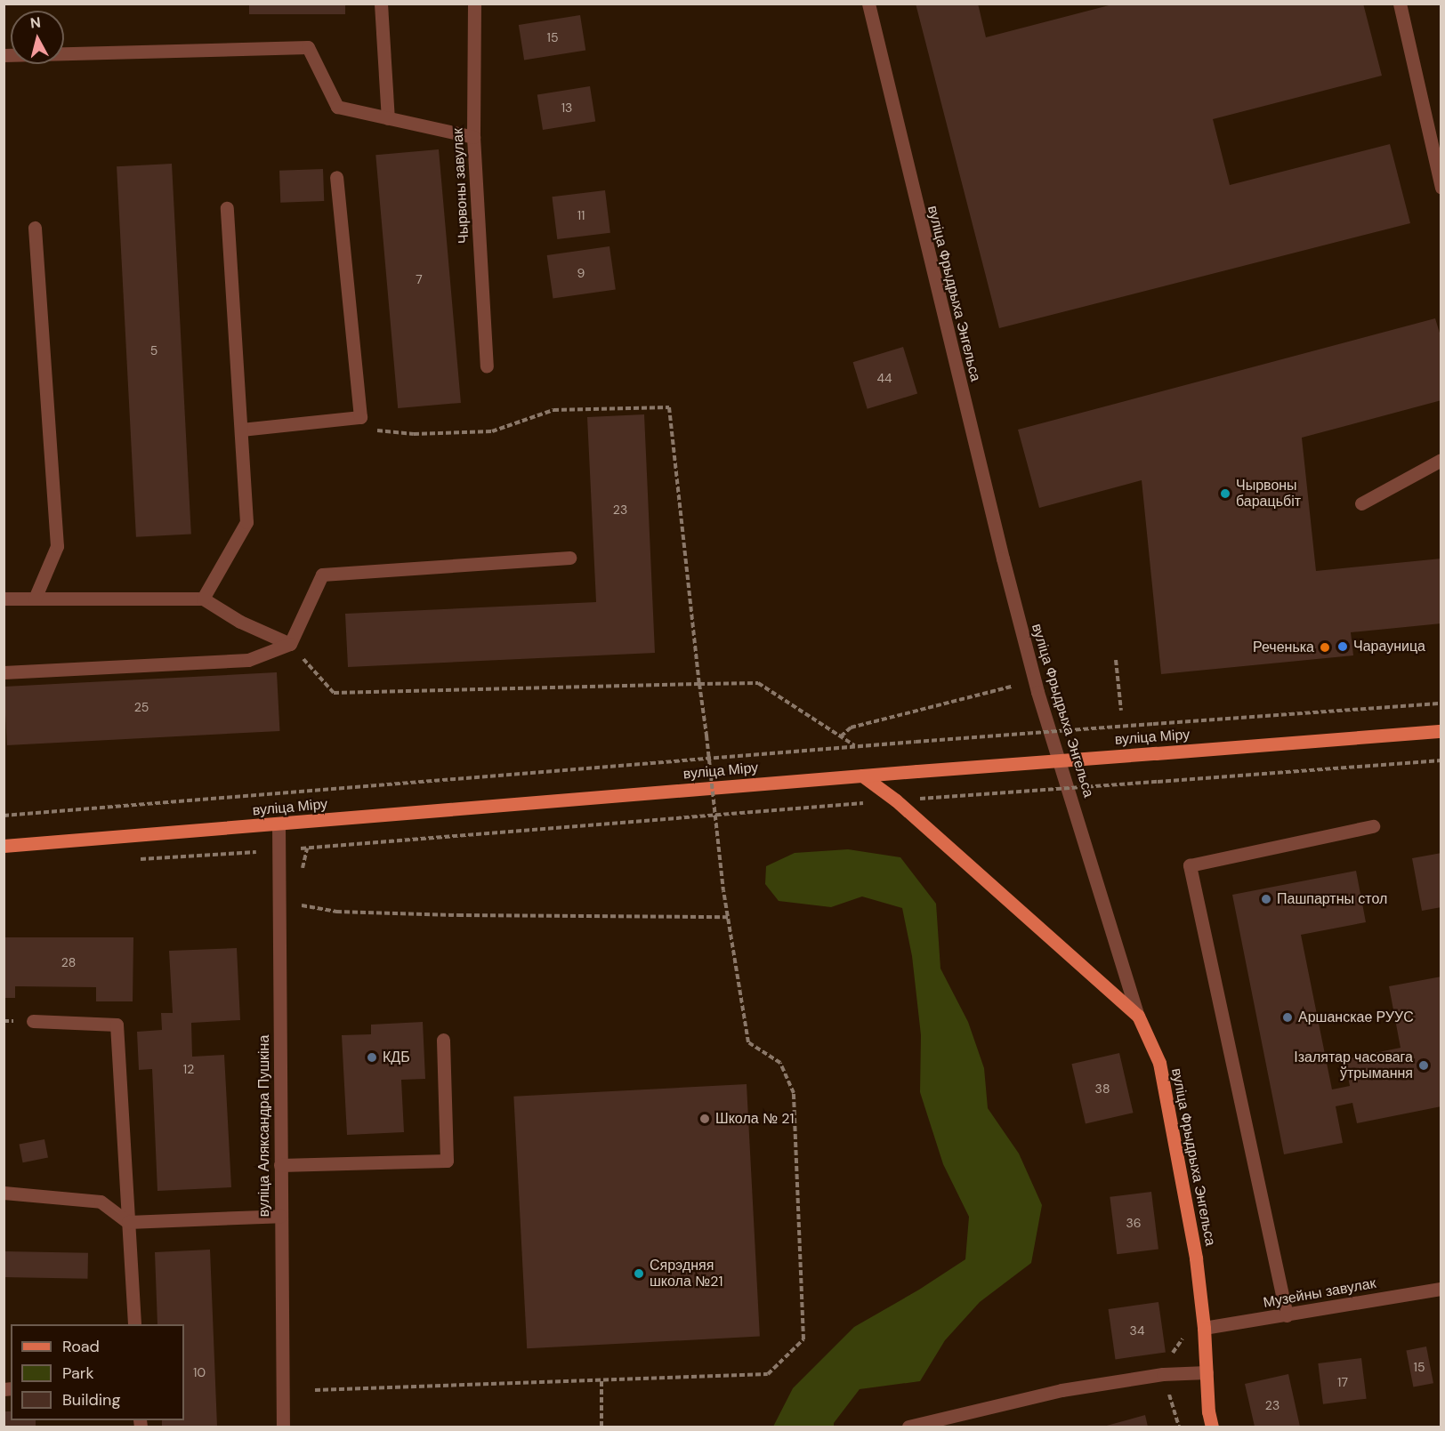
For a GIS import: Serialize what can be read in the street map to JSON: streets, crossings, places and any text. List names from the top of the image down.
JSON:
{
  "streets": {
    "main road": ["вуліца Фрыдрыха Энгельса", "вуліца Міру"],
    "street": ["Чырвоны завулак", "вуліца Аляксандра Пушкіна", "Музейны завулак"]
  },
  "crossings": [
    ["вуліца Фрыдрыха Энгельса", "Музейны завулак"],
    ["вуліца Міру", "вуліца Аляксандра Пушкіна"]
  ],
  "places": [
    "Чырвоны барацьбіт",
    "Чарауница",
    "Реченька",
    "Пашпартны стол",
    "Аршанскае РУУС",
    "КДБ",
    "Ізалятар часовага ўтрымання",
    "Школа № 21",
    "Сярэдняя школа №21"
  ],
  "house_numbers": [
    "15",
    "13",
    "11",
    "9",
    "7",
    "5",
    "44",
    "23",
    "25",
    "28",
    "12",
    "38",
    "36",
    "34",
    "15",
    "10",
    "17",
    "23"
  ],
  "legend": ["Road", "Park", "Building"],
  "north": "top"
}
